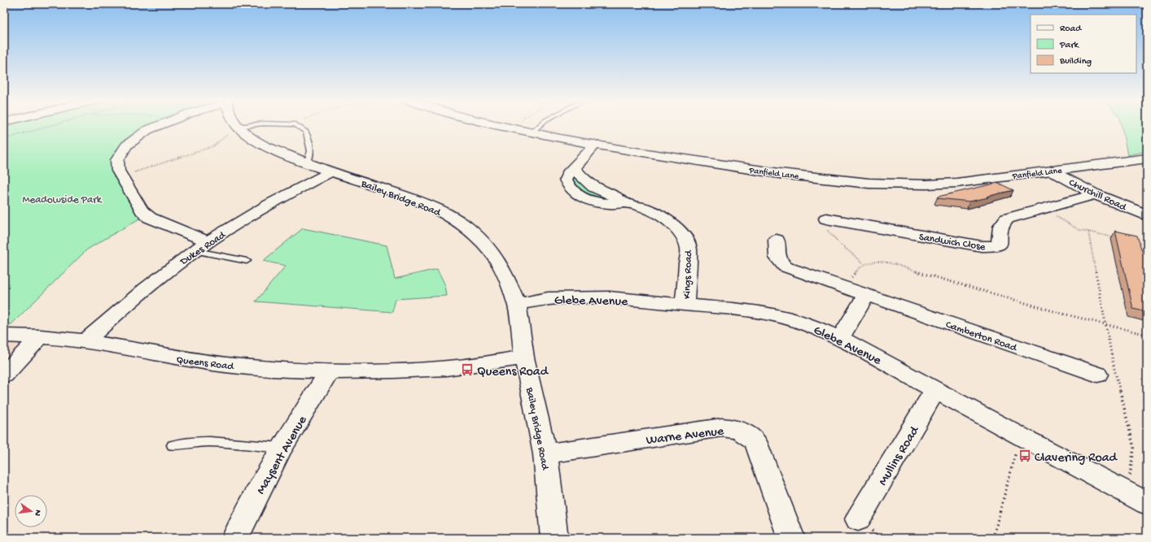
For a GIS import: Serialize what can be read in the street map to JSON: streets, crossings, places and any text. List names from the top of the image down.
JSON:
{
  "streets": {
    "street": [
      "Panfield Lane",
      "Churchill Road",
      "Bailey Bridge Road",
      "Sandwich Close",
      "Dukes Road",
      "Kings Road",
      "Glebe Avenue",
      "Camberton Road",
      "Queens Road",
      "Warne Avenue",
      "Maysent Avenue",
      "Mullins Road"
    ]
  },
  "crossings": [
    ["Panfield Lane", "Churchill Road"],
    ["Panfield Lane", "Kings Road"],
    ["Churchill Road", "Sandwich Close"],
    ["Bailey Bridge Road", "Dukes Road"],
    ["Bailey Bridge Road", "Glebe Avenue"],
    ["Bailey Bridge Road", "Queens Road"],
    ["Bailey Bridge Road", "Warne Avenue"],
    ["Dukes Road", "Queens Road"],
    ["Kings Road", "Glebe Avenue"],
    ["Glebe Avenue", "Mullins Road"],
    ["Queens Road", "Maysent Avenue"]
  ],
  "parks": ["Meadowside Park"],
  "places": {
    "bus stop": ["Queens Road", "Clavering Road"]
  },
  "legend": ["Road", "Park", "Building"],
  "north": "right"
}
